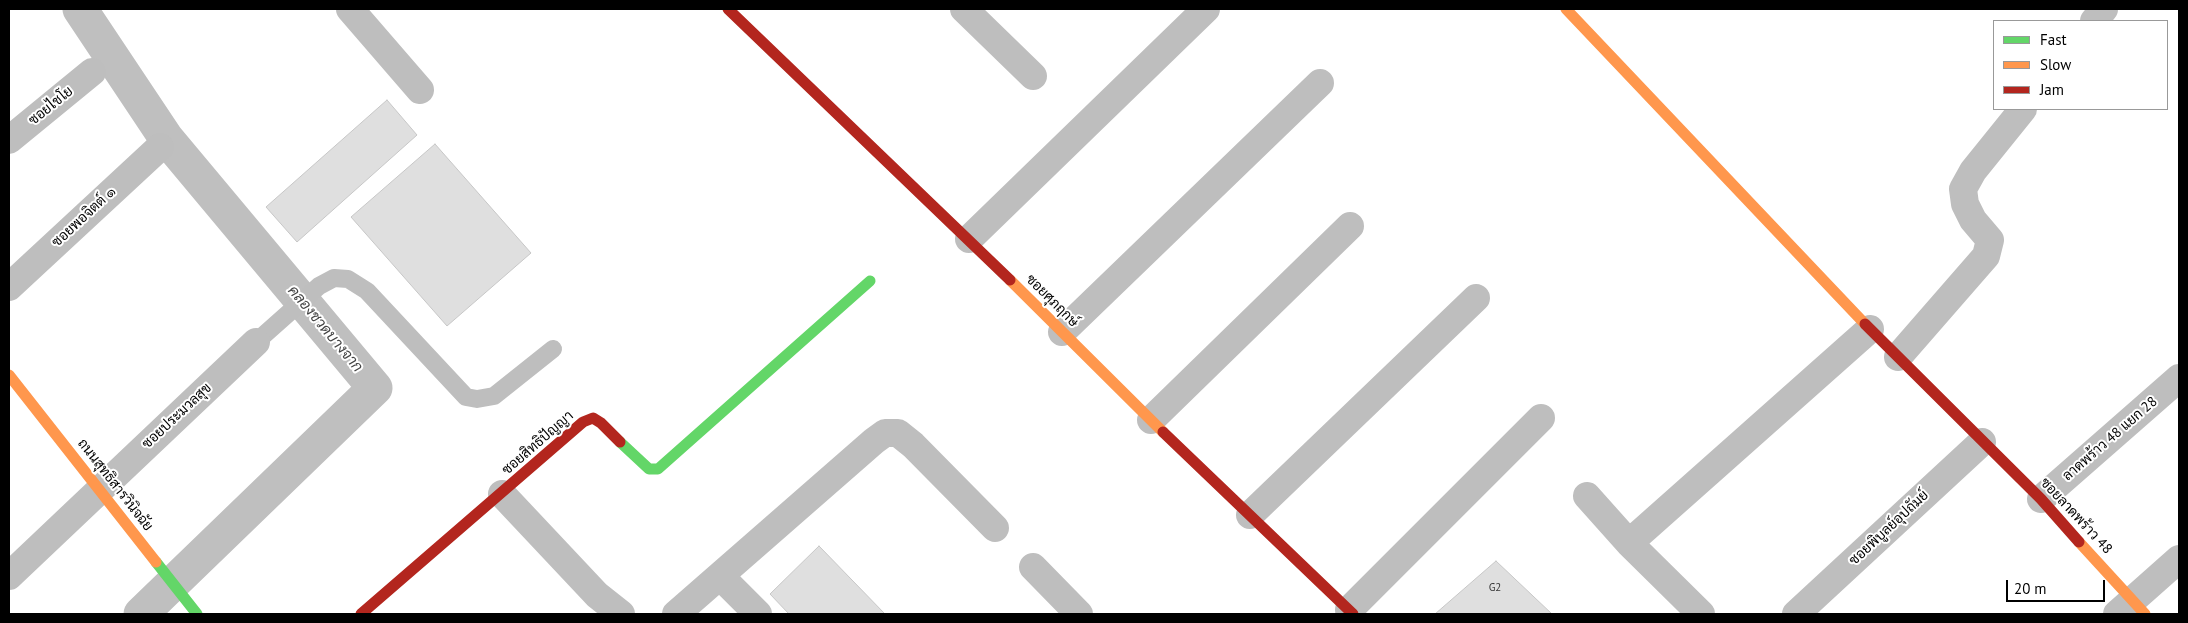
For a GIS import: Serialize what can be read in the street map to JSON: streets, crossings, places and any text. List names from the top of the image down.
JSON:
{
  "streets": {
    "street": [
      "ซอยไชโย",
      "ซอยพอจิตต์ ๑",
      "ซอยศุภฤกษ์",
      "ซอยประมวลสุข",
      "ลาดพร้าว 48 แยก 28",
      "ซอยสิทธิปัญญา",
      "ถนนสุทธิสารวินิจฉัย",
      "ซอยลาดพร้าว 48",
      "ซอยพิบูลย์อุปถัมย์"
    ]
  },
  "crossings": [
    ["ซอยประมวลสุข", "ถนนสุทธิสารวินิจฉัย"],
    ["ลาดพร้าว 48 แยก 28", "ซอยลาดพร้าว 48"],
    ["ซอยลาดพร้าว 48", "ซอยพิบูลย์อุปถัมย์"]
  ],
  "water": ["คลองชวดบางจาก"],
  "house_numbers": ["G2"],
  "legend": ["Fast", "Slow", "Jam"],
  "scale_bar": "20 m"
}
